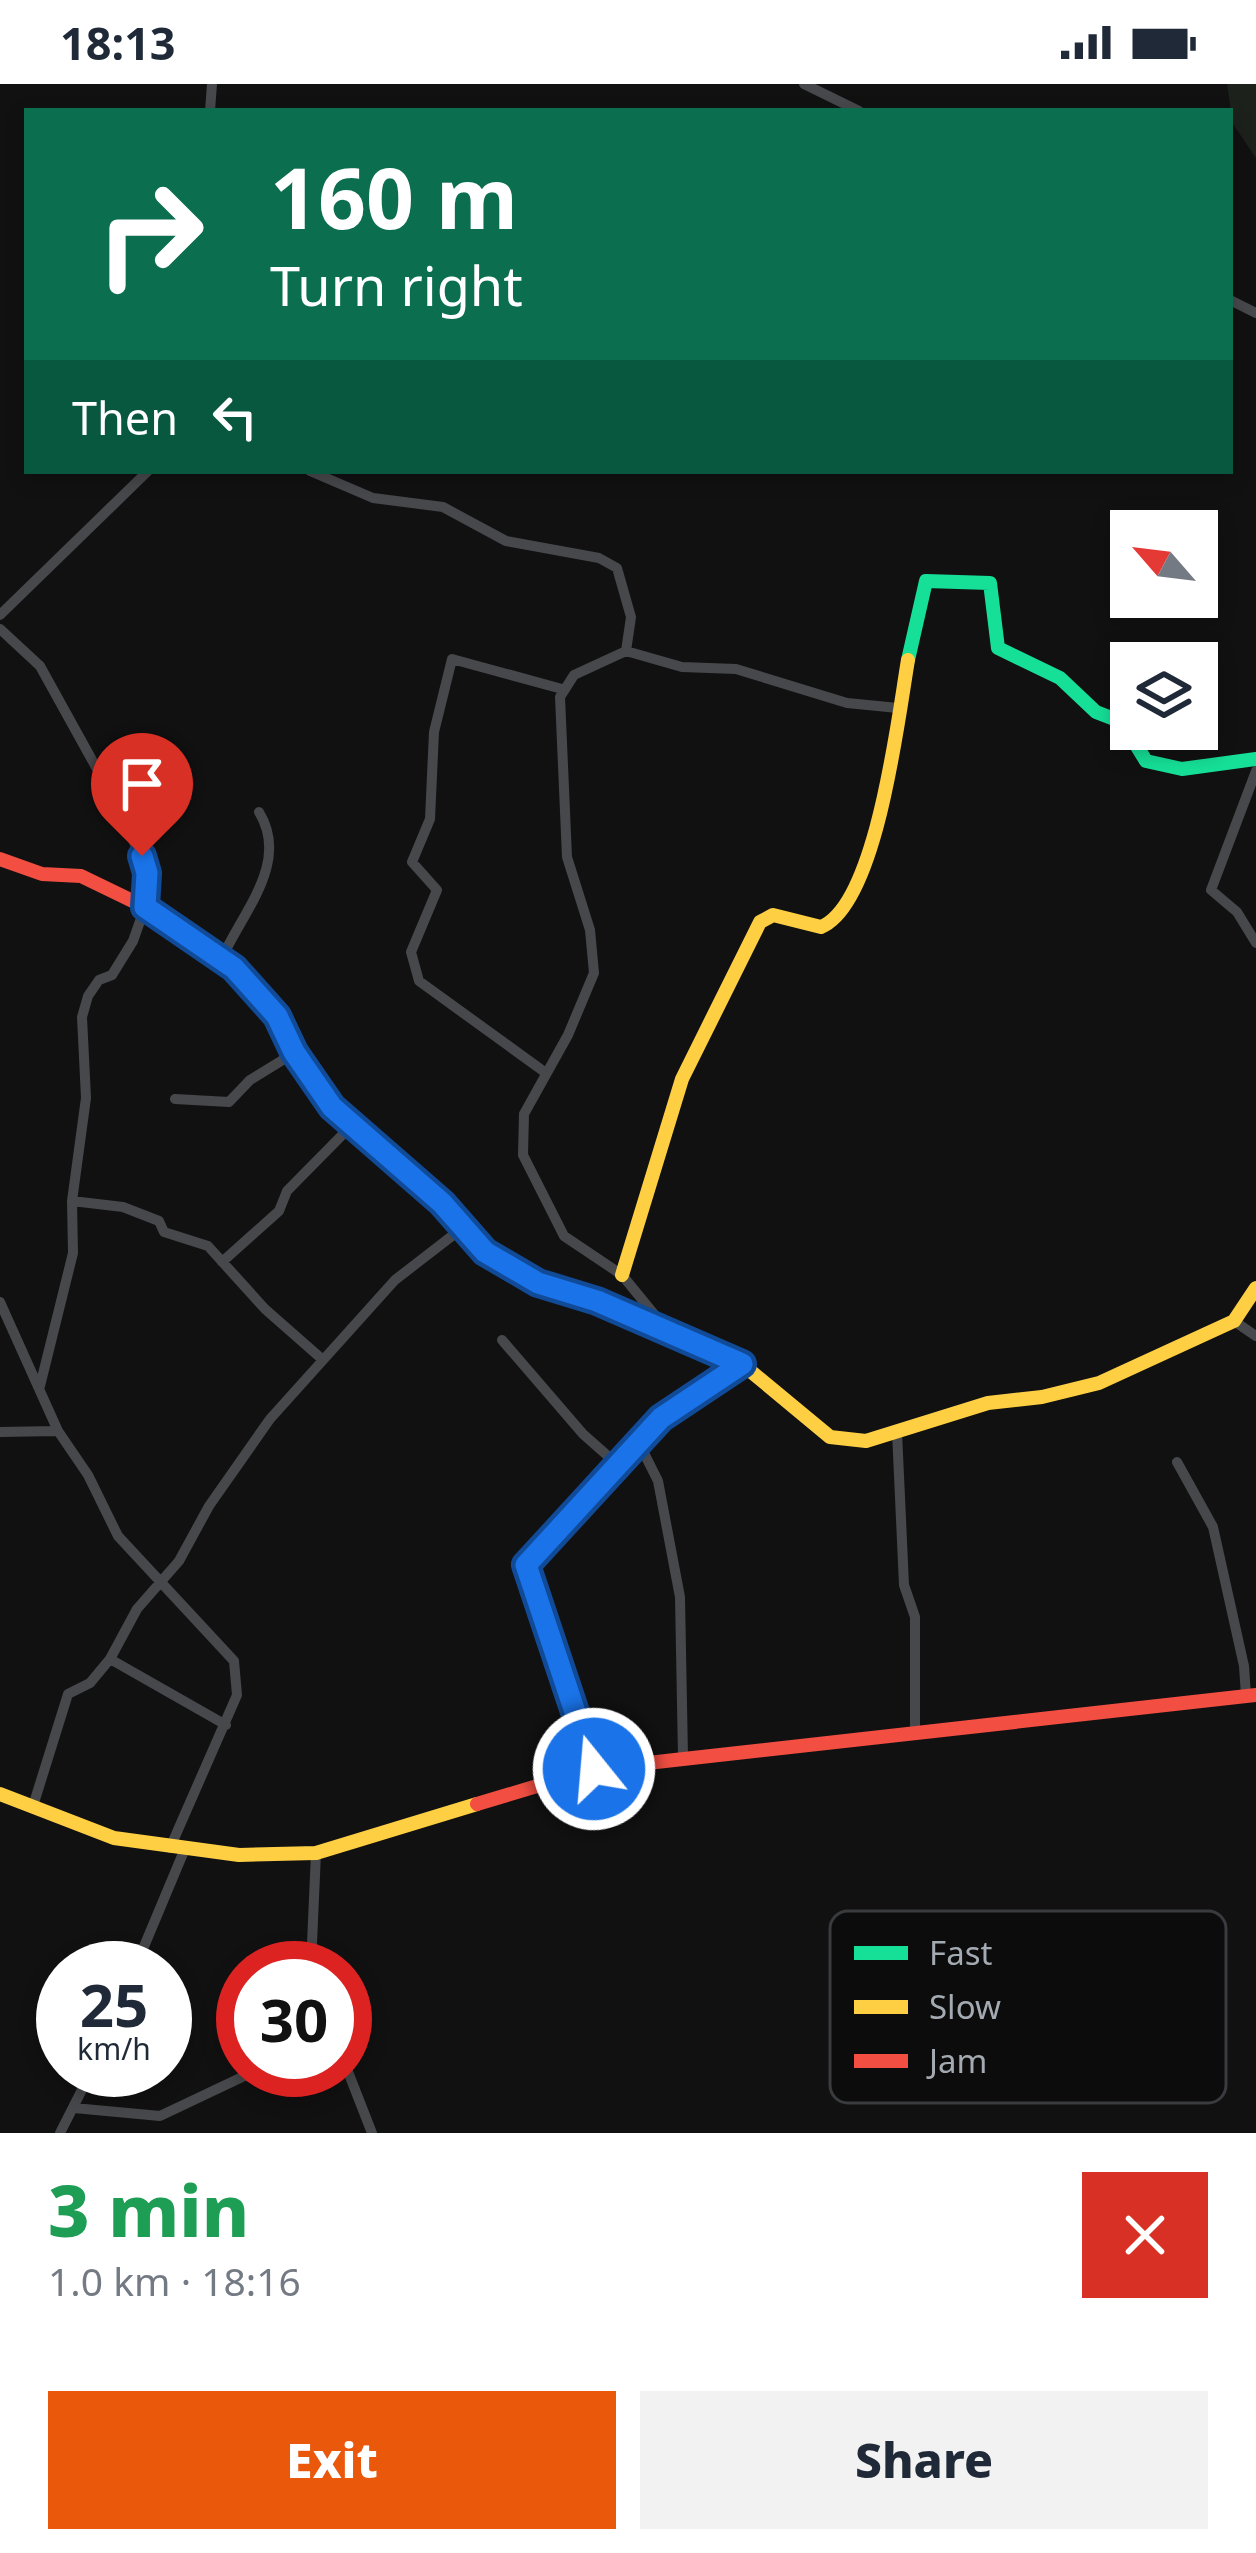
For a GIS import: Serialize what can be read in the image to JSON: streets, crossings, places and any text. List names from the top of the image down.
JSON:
{
  "legend": ["Fast", "Slow", "Jam"],
  "north": "top left",
  "page": {
    "status": "18:13",
    "turn": ["160 m", "Turn right"],
    "then": "Then",
    "speed": "25 km/h",
    "limit": "30",
    "heading": ["3 min", "1.0 km · 18:16"],
    "buttons": ["Exit", "Share"]
  }
}
